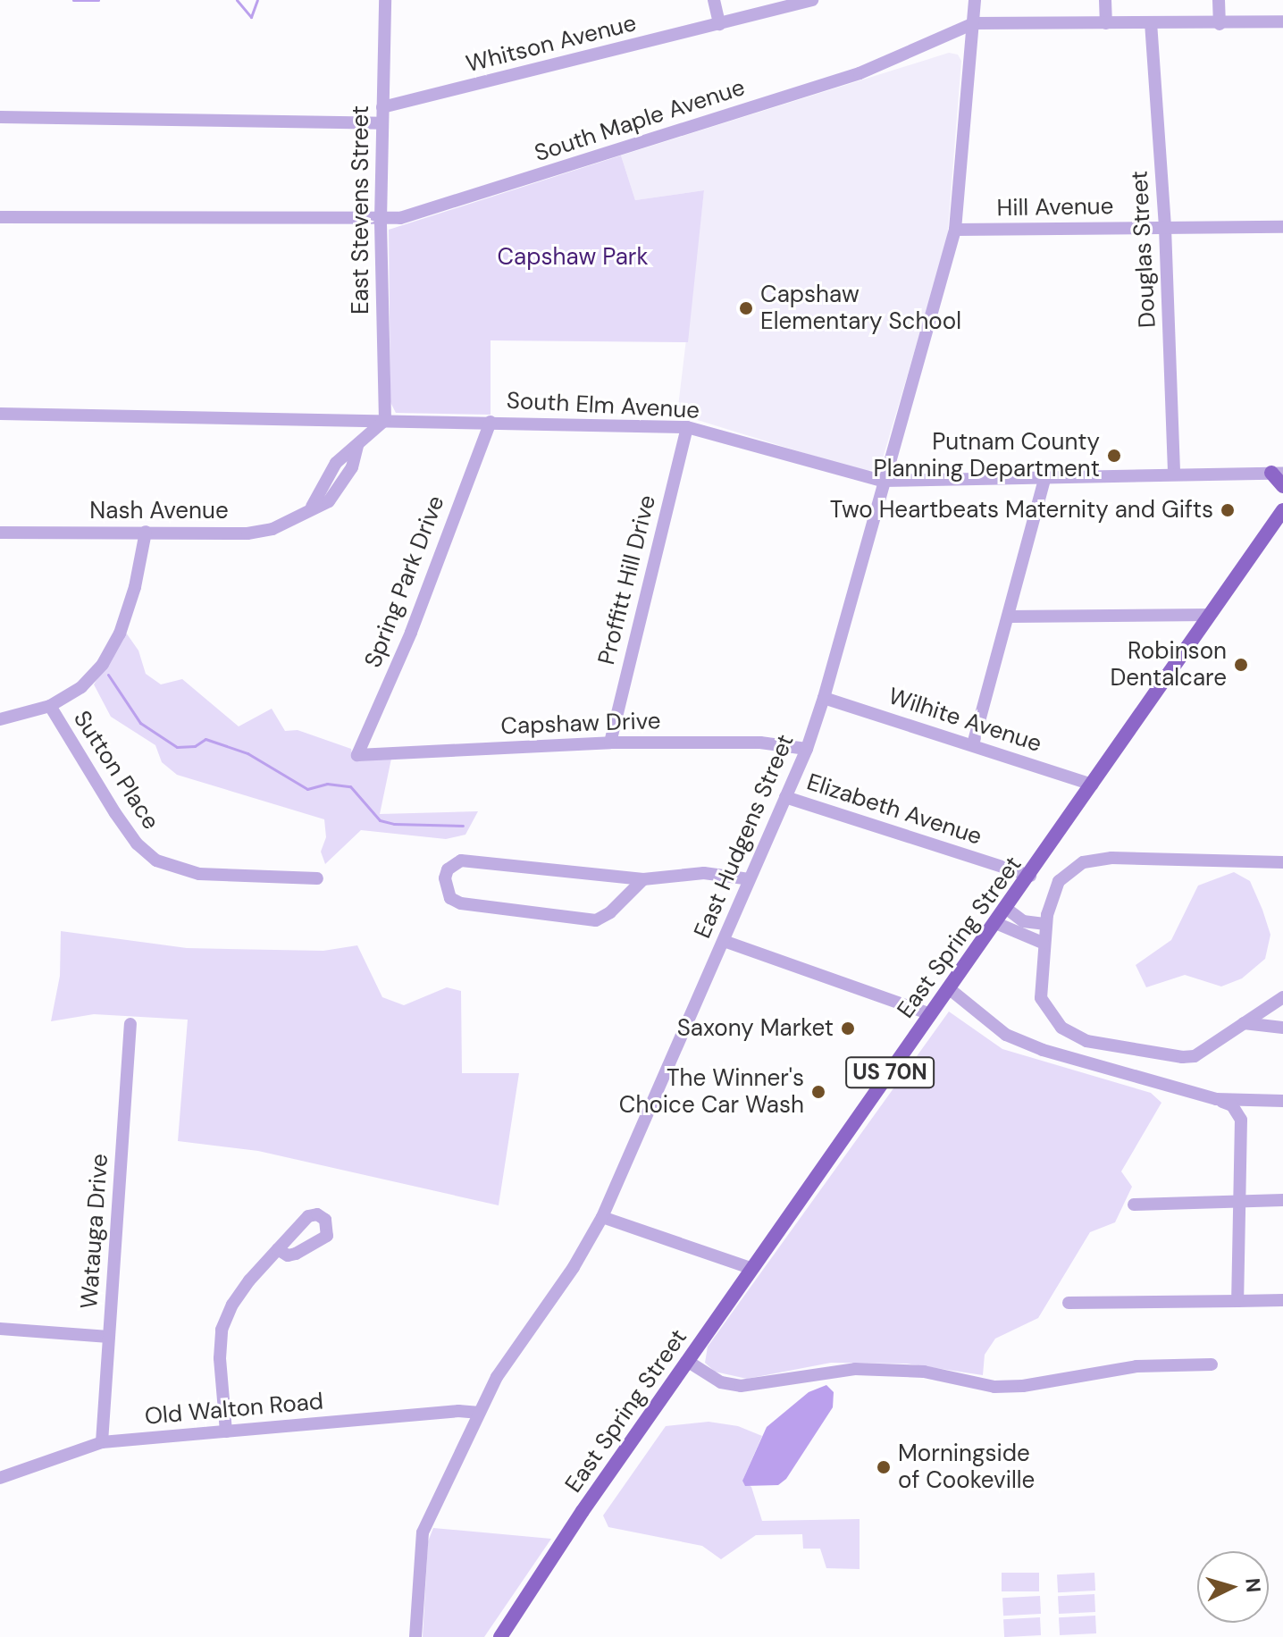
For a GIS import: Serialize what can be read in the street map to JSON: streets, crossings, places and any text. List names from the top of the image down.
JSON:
{
  "streets": {
    "main road": ["East Spring Street", "US 70N"],
    "street": [
      "Whitson Avenue",
      "South Maple Avenue",
      "Hill Avenue",
      "East Stevens Street",
      "Douglas Street",
      "South Elm Avenue",
      "Nash Avenue",
      "Proffitt Hill Drive",
      "Spring Park Drive",
      "Wilhite Avenue",
      "Capshaw Drive",
      "Sutton Place",
      "Elizabeth Avenue",
      "East Hudgens Street",
      "Watauga Drive",
      "Old Walton Road"
    ]
  },
  "crossings": [
    ["Whitson Avenue", "East Stevens Street"],
    ["South Maple Avenue", "East Stevens Street"],
    ["South Maple Avenue", "Douglas Street"],
    ["South Maple Avenue", "East Hudgens Street"],
    ["Hill Avenue", "Douglas Street"],
    ["Hill Avenue", "East Hudgens Street"],
    ["East Stevens Street", "South Elm Avenue"],
    ["East Stevens Street", "Nash Avenue"],
    ["Douglas Street", "South Elm Avenue"],
    ["South Elm Avenue", "Nash Avenue"],
    ["South Elm Avenue", "Proffitt Hill Drive"],
    ["South Elm Avenue", "Spring Park Drive"],
    ["South Elm Avenue", "East Hudgens Street"],
    ["Proffitt Hill Drive", "Capshaw Drive"],
    ["Spring Park Drive", "Capshaw Drive"],
    ["Wilhite Avenue", "East Hudgens Street"],
    ["Wilhite Avenue", "East Spring Street"],
    ["Capshaw Drive", "East Hudgens Street"],
    ["Elizabeth Avenue", "East Hudgens Street"],
    ["Elizabeth Avenue", "East Spring Street"],
    ["East Hudgens Street", "Old Walton Road"],
    ["Watauga Drive", "Old Walton Road"]
  ],
  "parks": ["Capshaw Park"],
  "places": [
    "Capshaw Elementary School",
    "Putnam County Planning Department",
    "Two Heartbeats Maternity and Gifts",
    "Robinson Dentalcare",
    "Saxony Market",
    "The Winner's Choice Car Wash",
    "Morningside of Cookeville"
  ],
  "north": "right"
}
